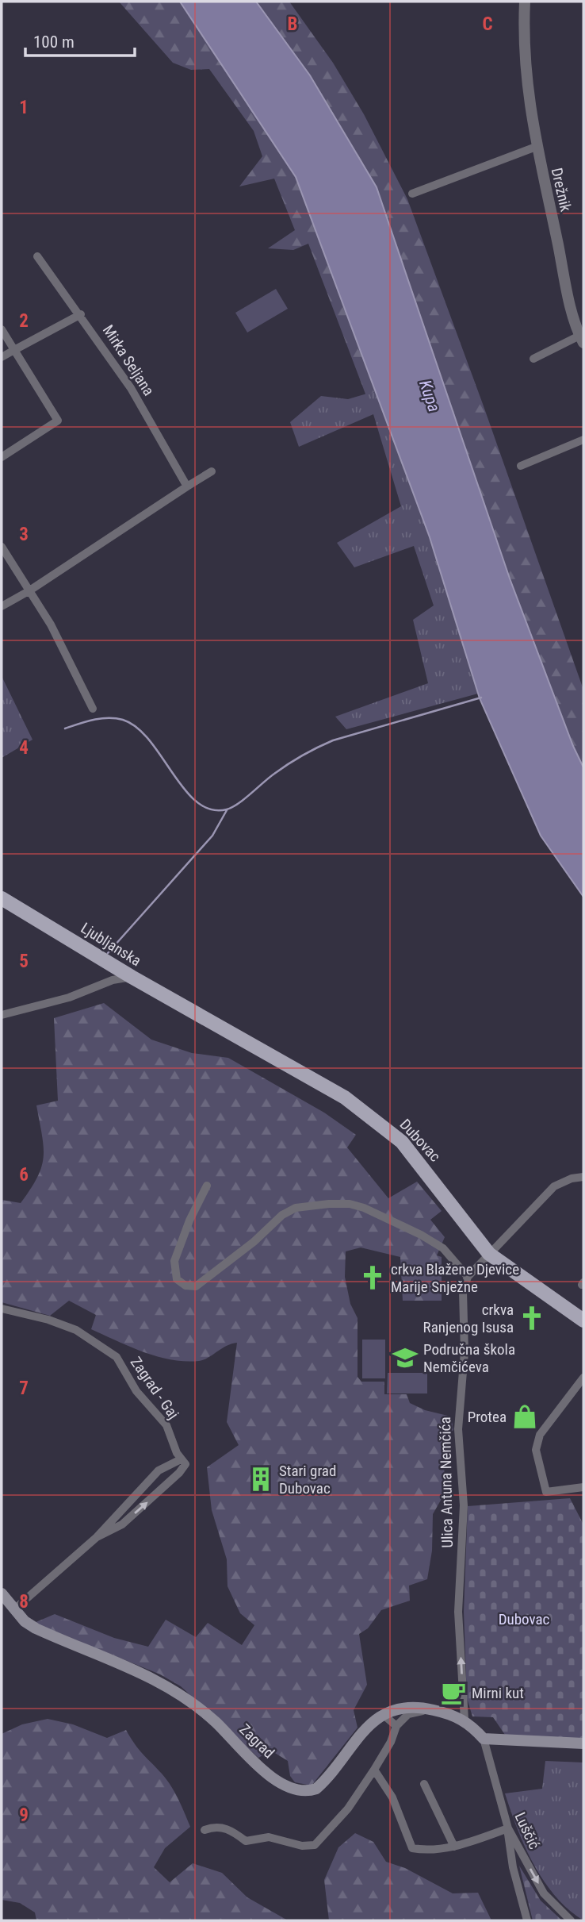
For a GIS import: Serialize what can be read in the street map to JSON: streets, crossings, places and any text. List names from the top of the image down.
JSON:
{
  "streets": {
    "main road": ["Ljubljanska", "Dubovac", "Zagrad"],
    "street": [
      "Drežnik",
      "Mirka Seljana",
      "Zagrad - Gaj",
      "Ulica Antuna Nemčića",
      "Luščić"
    ]
  },
  "crossings": [
    ["Ljubljanska", "Dubovac"],
    ["Ulica Antuna Nemčića", "Zagrad"],
    ["Ulica Antuna Nemčića", "Luščić"],
    ["Zagrad", "Luščić"]
  ],
  "one_way": ["Ulica Antuna Nemčića"],
  "water": ["Kupa"],
  "parks": ["Dubovac"],
  "places": {
    "church": ["crkva Blažene Djevice Marije Snježne", "crkva Ranjenog Isusa"],
    "school or university": ["Područna škola Nemčićeva"],
    "shop": ["Protea"],
    "building": ["Stari grad Dubovac"],
    "cafe": ["Mirni kut"]
  },
  "scale_bar": "100 m",
  "grid": {
    "columns": ["B", "C"],
    "rows": [
      "1",
      "2",
      "3",
      "4",
      "5",
      "6",
      "7",
      "8",
      "9"
    ]
  }
}
